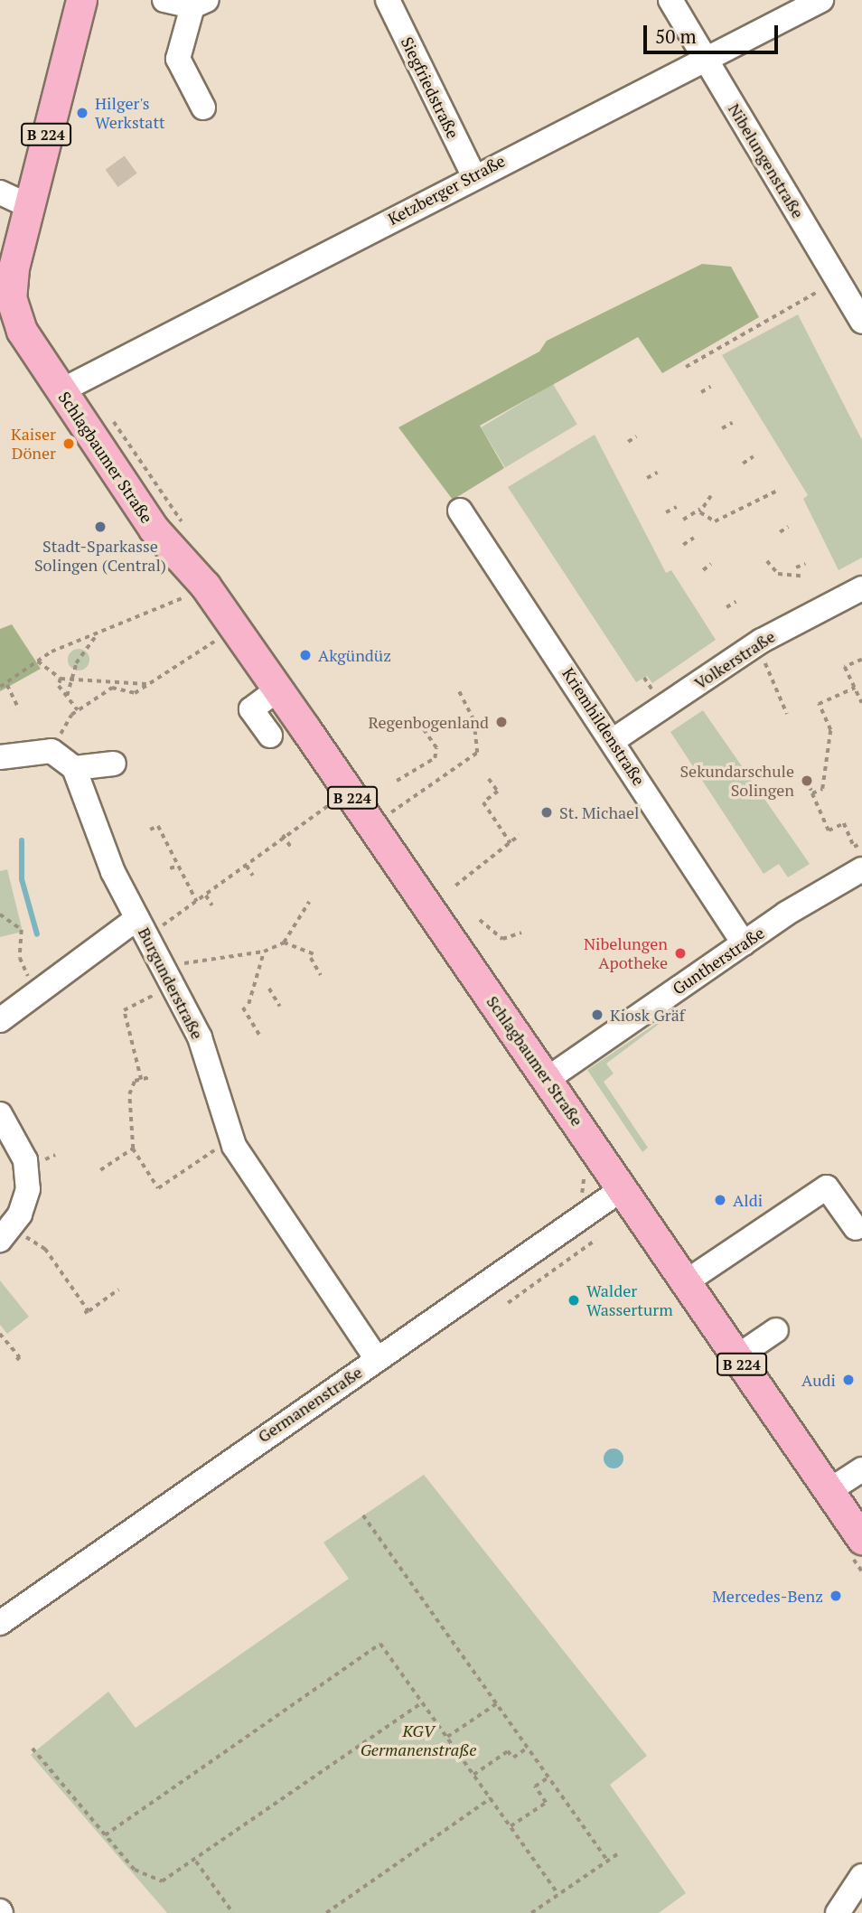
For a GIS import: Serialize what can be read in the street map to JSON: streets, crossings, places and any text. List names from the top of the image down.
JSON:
{
  "streets": {
    "main road": ["B 224", "Schlagbaumer Straße"],
    "street": [
      "Siegfriedstraße",
      "Nibelungenstraße",
      "Ketzberger Straße",
      "Volkerstraße",
      "Kriemhildenstraße",
      "Guntherstraße",
      "Burgunderstraße",
      "Germanenstraße"
    ]
  },
  "crossings": [
    ["Siegfriedstraße", "Ketzberger Straße"],
    ["B 224", "Schlagbaumer Straße"],
    ["Nibelungenstraße", "Ketzberger Straße"],
    ["Ketzberger Straße", "Schlagbaumer Straße"],
    ["Schlagbaumer Straße", "Guntherstraße"],
    ["Schlagbaumer Straße", "Germanenstraße"],
    ["Volkerstraße", "Kriemhildenstraße"],
    ["Kriemhildenstraße", "Guntherstraße"],
    ["Burgunderstraße", "Germanenstraße"]
  ],
  "parks": ["KGV Germanenstraße"],
  "places": [
    "Hilger's Werkstatt",
    "Kaiser Döner",
    "Stadt-Sparkasse Solingen (Central)",
    "Akgündüz",
    "Regenbogenland",
    "Sekundarschule Solingen",
    "St. Michael",
    "Nibelungen Apotheke",
    "Kiosk Gräf",
    "Aldi",
    "Walder Wasserturm",
    "Audi",
    "Mercedes-Benz"
  ],
  "scale_bar": "50 m"
}
